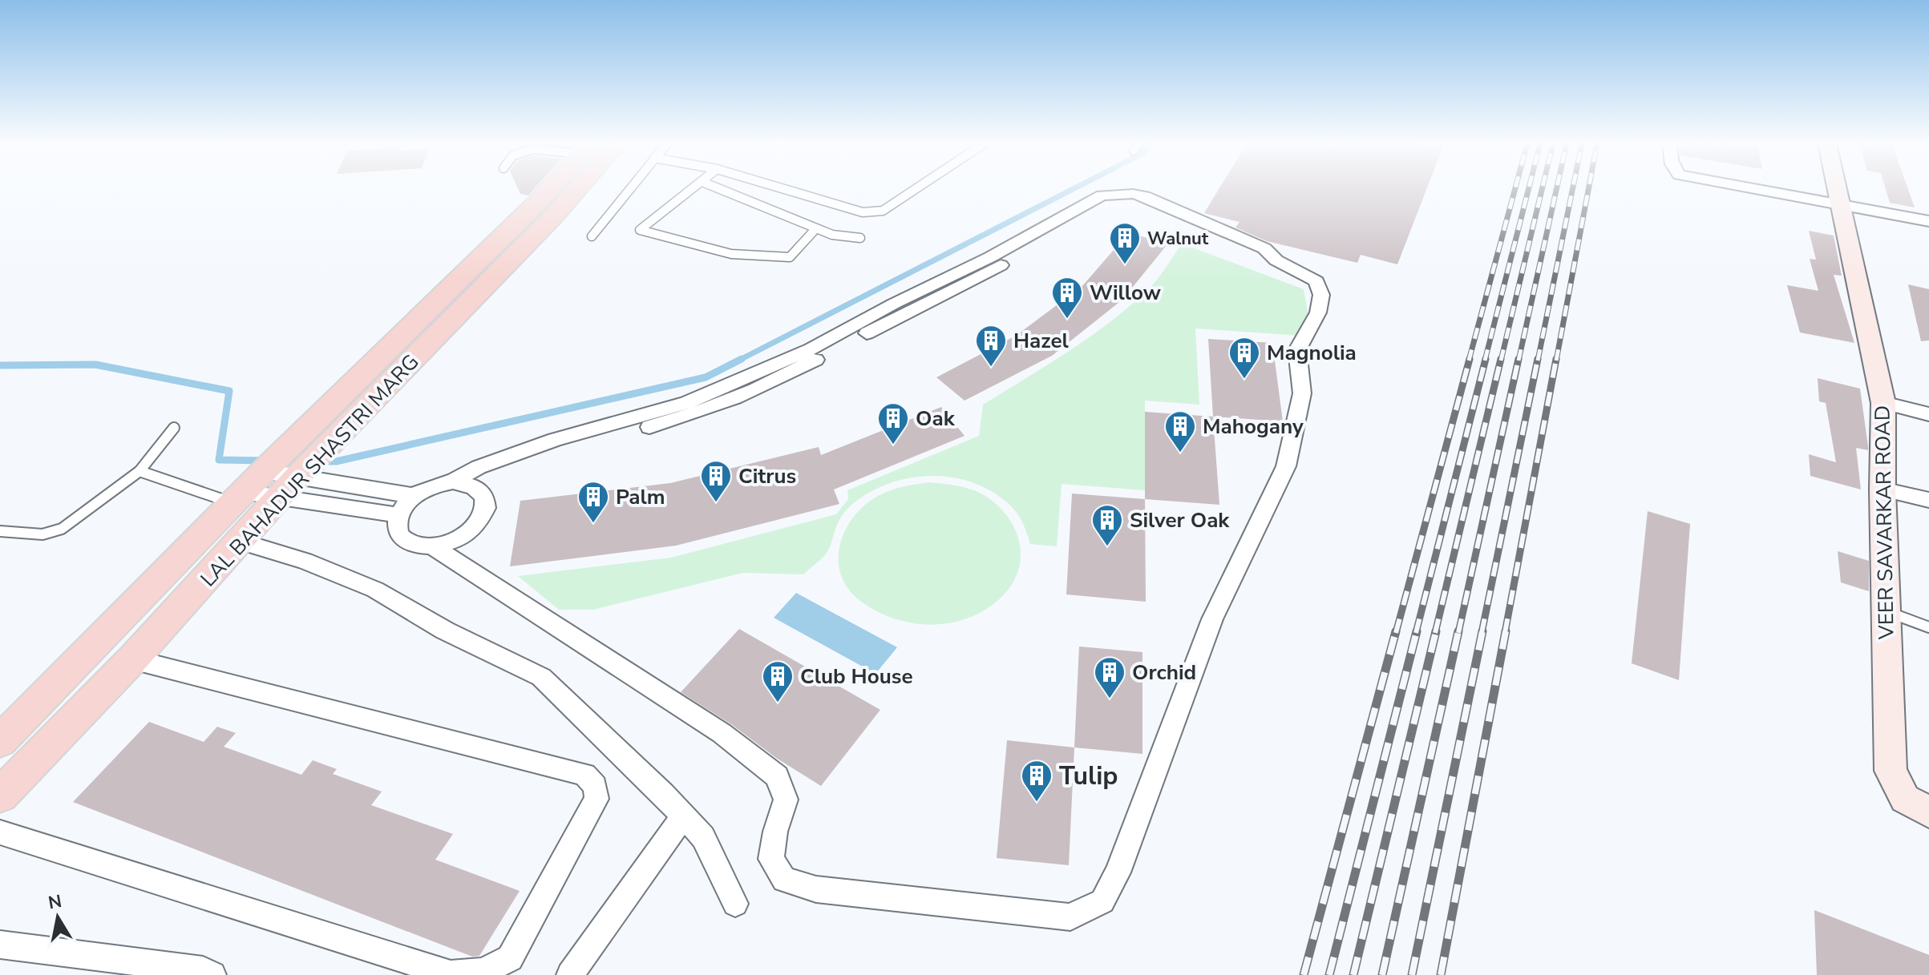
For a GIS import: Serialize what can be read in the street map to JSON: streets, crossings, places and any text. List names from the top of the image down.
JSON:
{
  "streets": {
    "main road": ["LAL BAHADUR SHASTRI MARG"],
    "street": ["VEER SAVARKAR ROAD"]
  },
  "places": {
    "building": [
      "Walnut",
      "Willow",
      "Hazel",
      "Magnolia",
      "Oak",
      "Mahogany",
      "Citrus",
      "Palm",
      "Silver Oak",
      "Orchid",
      "Club House",
      "Tulip"
    ]
  },
  "north": "top"
}
